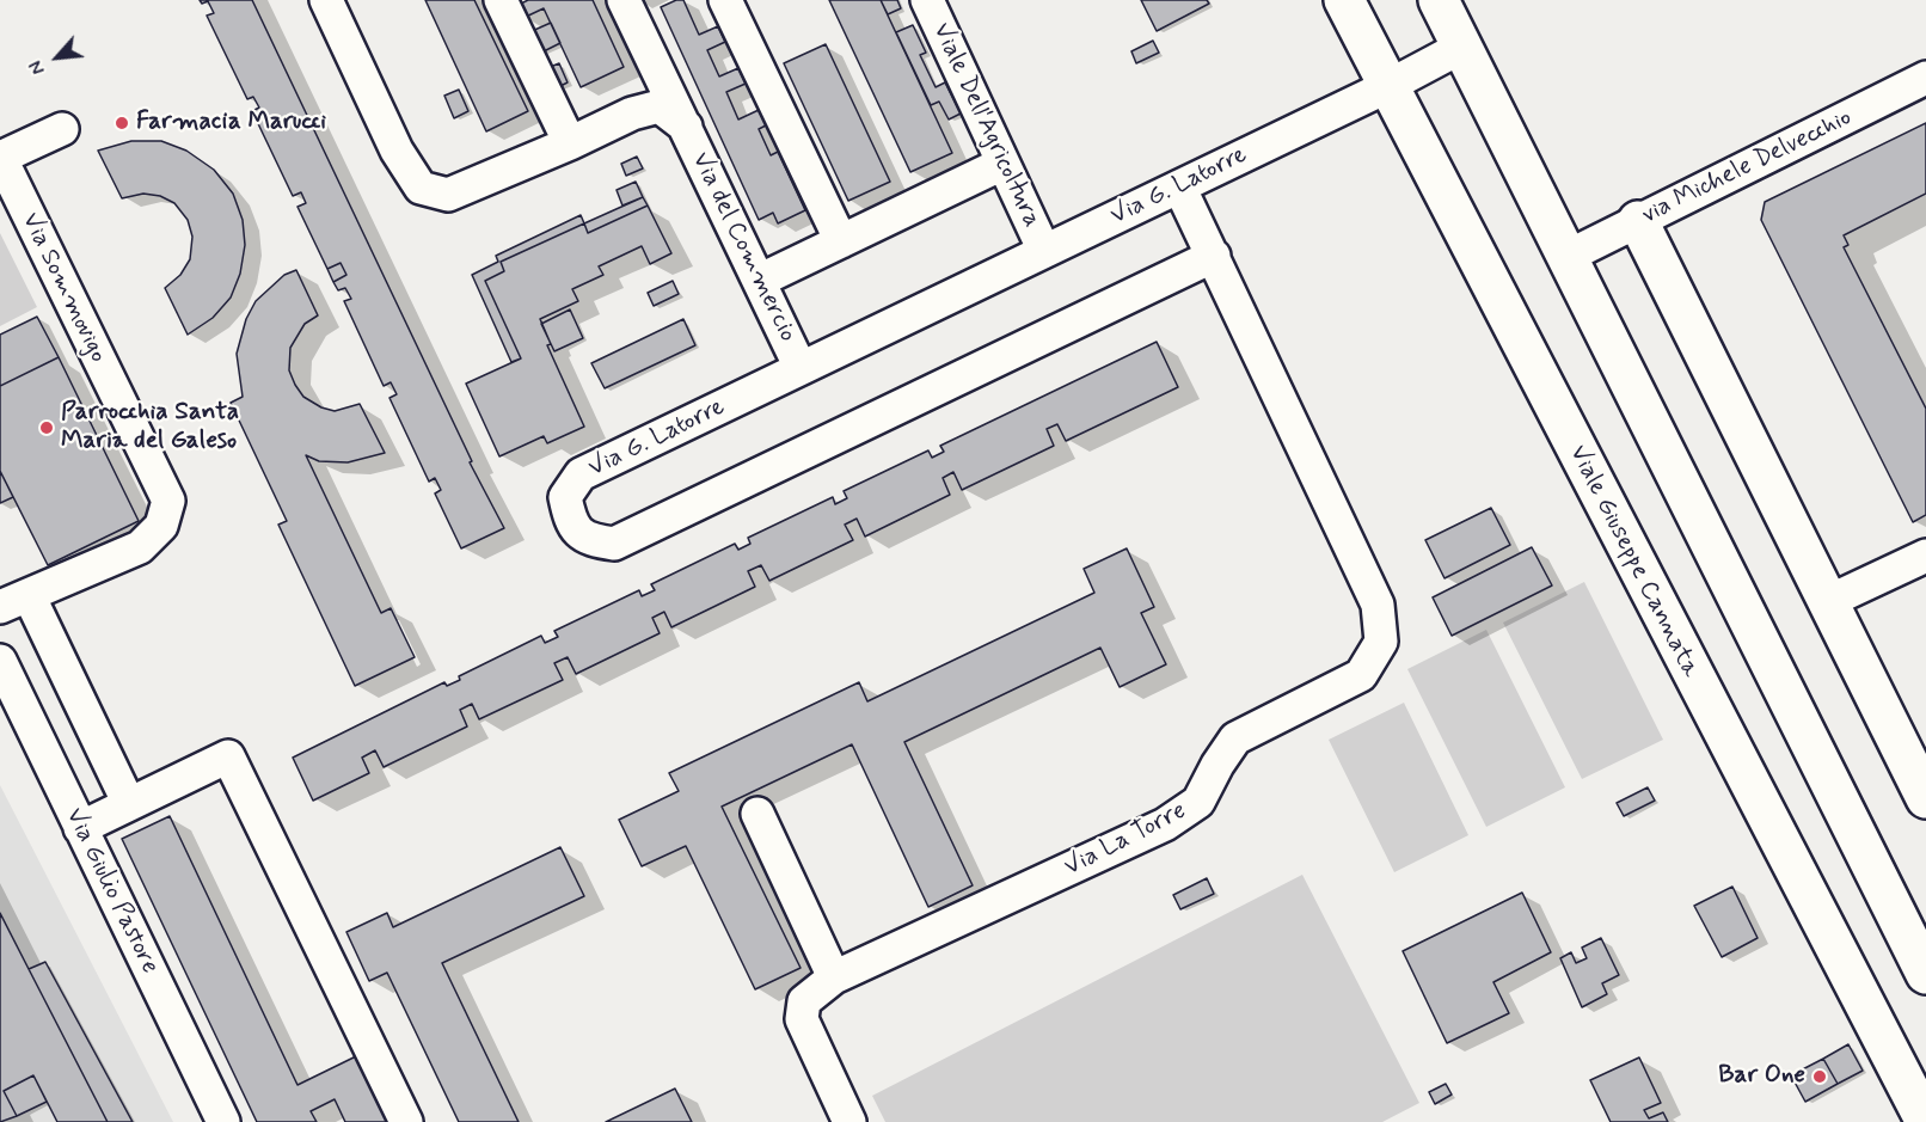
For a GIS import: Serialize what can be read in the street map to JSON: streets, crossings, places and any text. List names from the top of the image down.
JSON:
{
  "streets": {
    "street": [
      "Viale Dell'Agricoltura",
      "via Michele Delvecchio",
      "Via G. Latorre",
      "Via del Commercio",
      "Via Sommovigo",
      "Viale Giuseppe Cannata",
      "Via La Torre",
      "Via Giulio Pastore"
    ]
  },
  "crossings": [
    ["Viale Dell'Agricoltura", "Via G. Latorre"],
    ["Via G. Latorre", "Via del Commercio"],
    ["Via G. Latorre", "Viale Giuseppe Cannata"],
    ["Via G. Latorre", "Via La Torre"]
  ],
  "places": ["Farmacia Marucci", "Parrocchia Santa Maria del Galeso", "Bar One"],
  "north": "bottom left"
}
